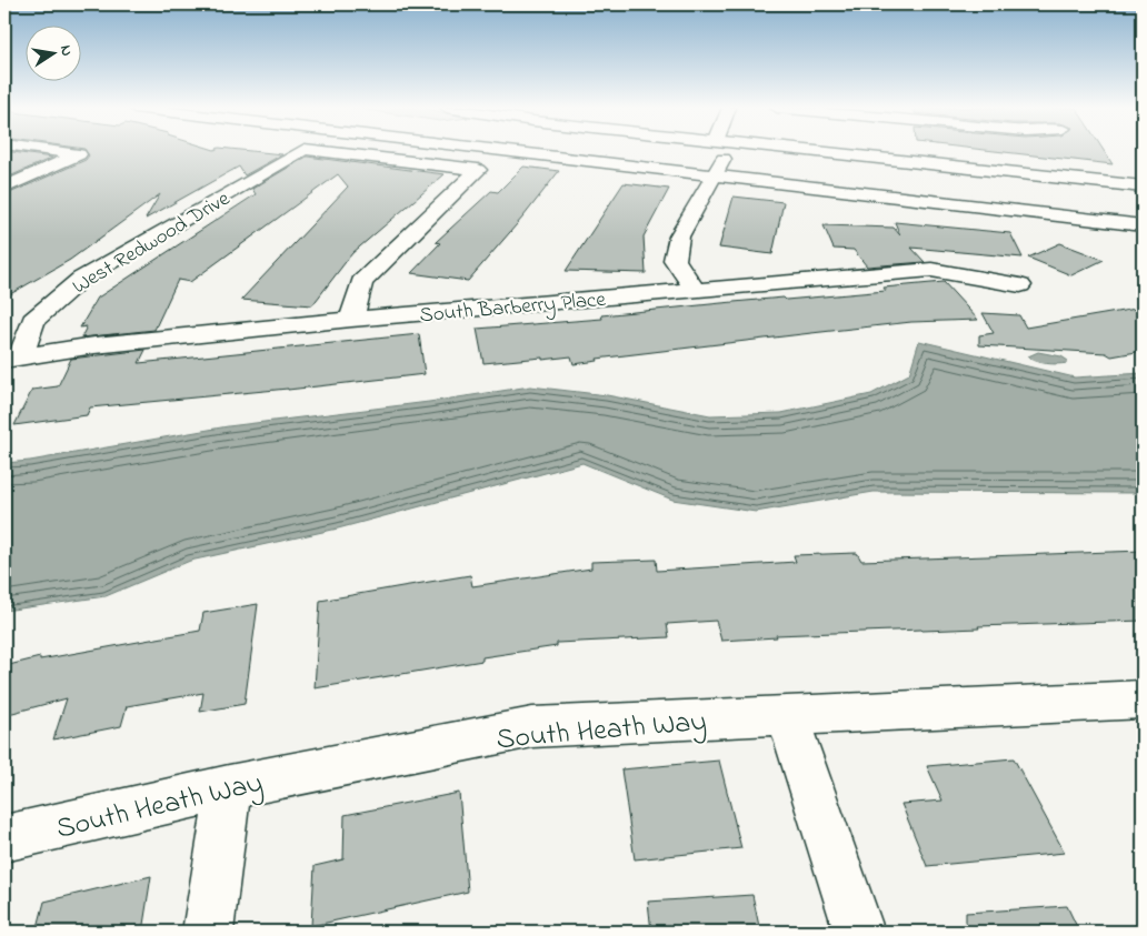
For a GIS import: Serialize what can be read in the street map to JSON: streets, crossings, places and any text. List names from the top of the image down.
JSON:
{
  "streets": {
    "street": ["West Redwood Drive", "South Barberry Place", "South Heath Way"]
  },
  "crossings": [
    ["West Redwood Drive", "South Barberry Place"]
  ],
  "north": "right"
}
